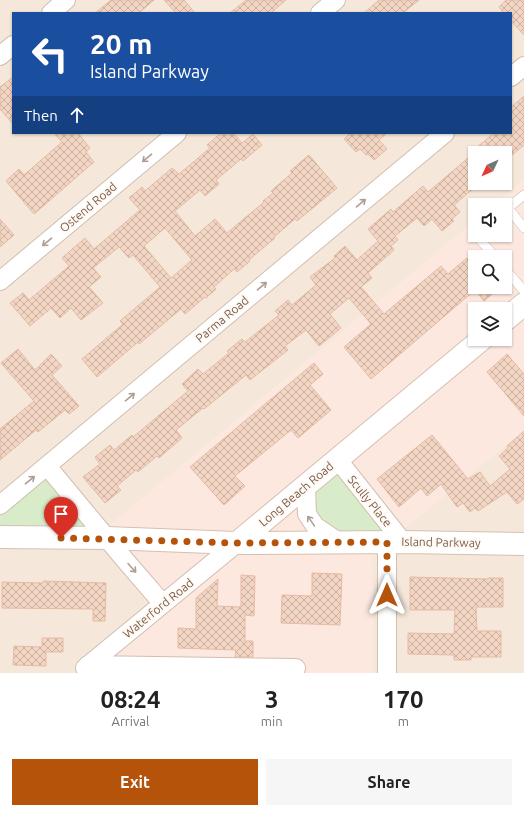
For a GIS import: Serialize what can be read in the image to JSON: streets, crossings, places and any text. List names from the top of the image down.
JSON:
{
  "streets": {
    "main road": ["Long Beach Road", "Island Parkway"],
    "street": [
      "Ostend Road",
      "Parma Road",
      "Scully Place",
      "Waterford Road"
    ]
  },
  "crossings": [
    ["Long Beach Road", "Scully Place"],
    ["Long Beach Road", "Island Parkway"],
    ["Long Beach Road", "Waterford Road"],
    ["Scully Place", "Island Parkway"],
    ["Island Parkway", "Waterford Road"]
  ],
  "one_way": ["Ostend Road", "Parma Road"],
  "north": "bottom left",
  "page": {
    "turn": ["20 m", "Island Parkway"],
    "then": "Then",
    "eta": [
      "08:24",
      "Arrival",
      "3",
      "min",
      "170",
      "m"
    ],
    "buttons": ["Exit", "Share"]
  }
}
